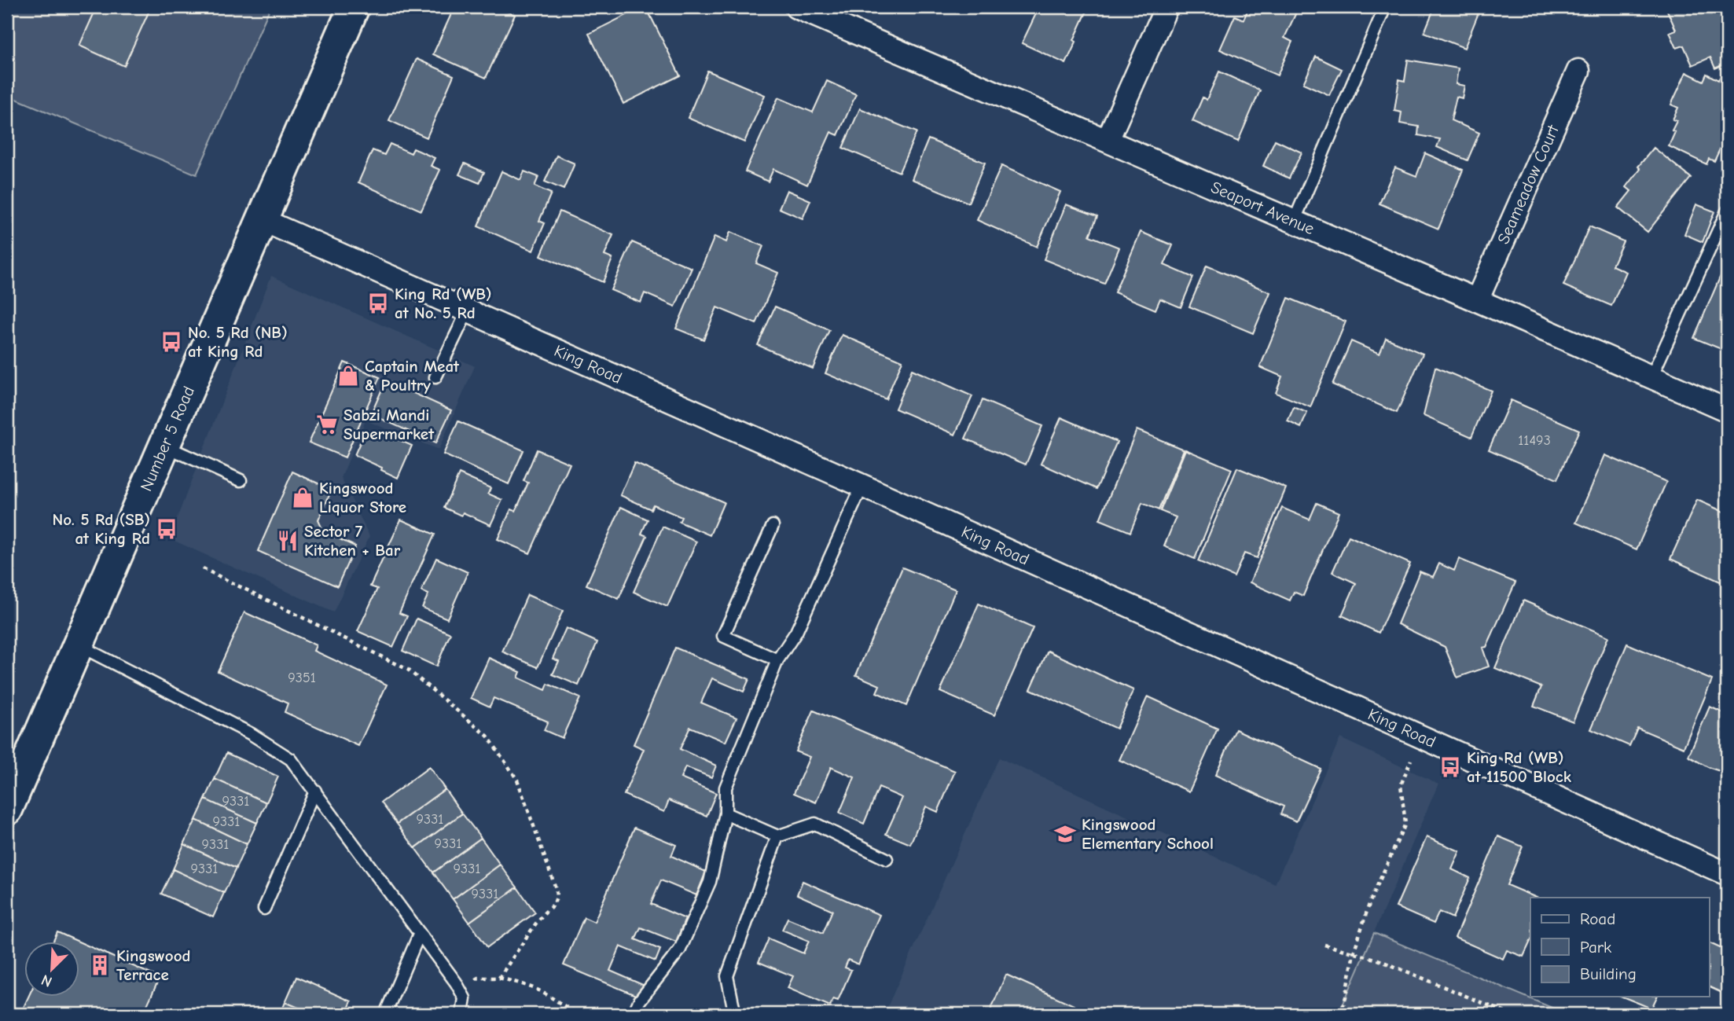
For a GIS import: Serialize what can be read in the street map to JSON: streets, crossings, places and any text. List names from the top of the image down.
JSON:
{
  "streets": {
    "main road": ["Number 5 Road"],
    "street": ["Seameadow Court", "Seaport Avenue", "King Road"]
  },
  "crossings": [
    ["Seameadow Court", "Seaport Avenue"],
    ["King Road", "Number 5 Road"]
  ],
  "places": {
    "bus stop": [
      "King Rd (WB) at No. 5 Rd",
      "No. 5 Rd (NB) at King Rd",
      "No. 5 Rd (SB) at King Rd",
      "King Rd (WB) at 11500 Block"
    ],
    "shop": ["Captain Meat & Poultry", "Kingswood Liquor Store"],
    "supermarket": ["Sabzi Mandi Supermarket"],
    "restaurant": ["Sector 7 Kitchen + Bar"],
    "school or university": ["Kingswood Elementary School"],
    "building": ["Kingswood Terrace"]
  },
  "house_numbers": [
    "11493",
    "9351",
    "9331",
    "9331",
    "9331",
    "9331",
    "9331",
    "9331",
    "9331",
    "9331"
  ],
  "legend": ["Road", "Park", "Building"],
  "north": "bottom left"
}
